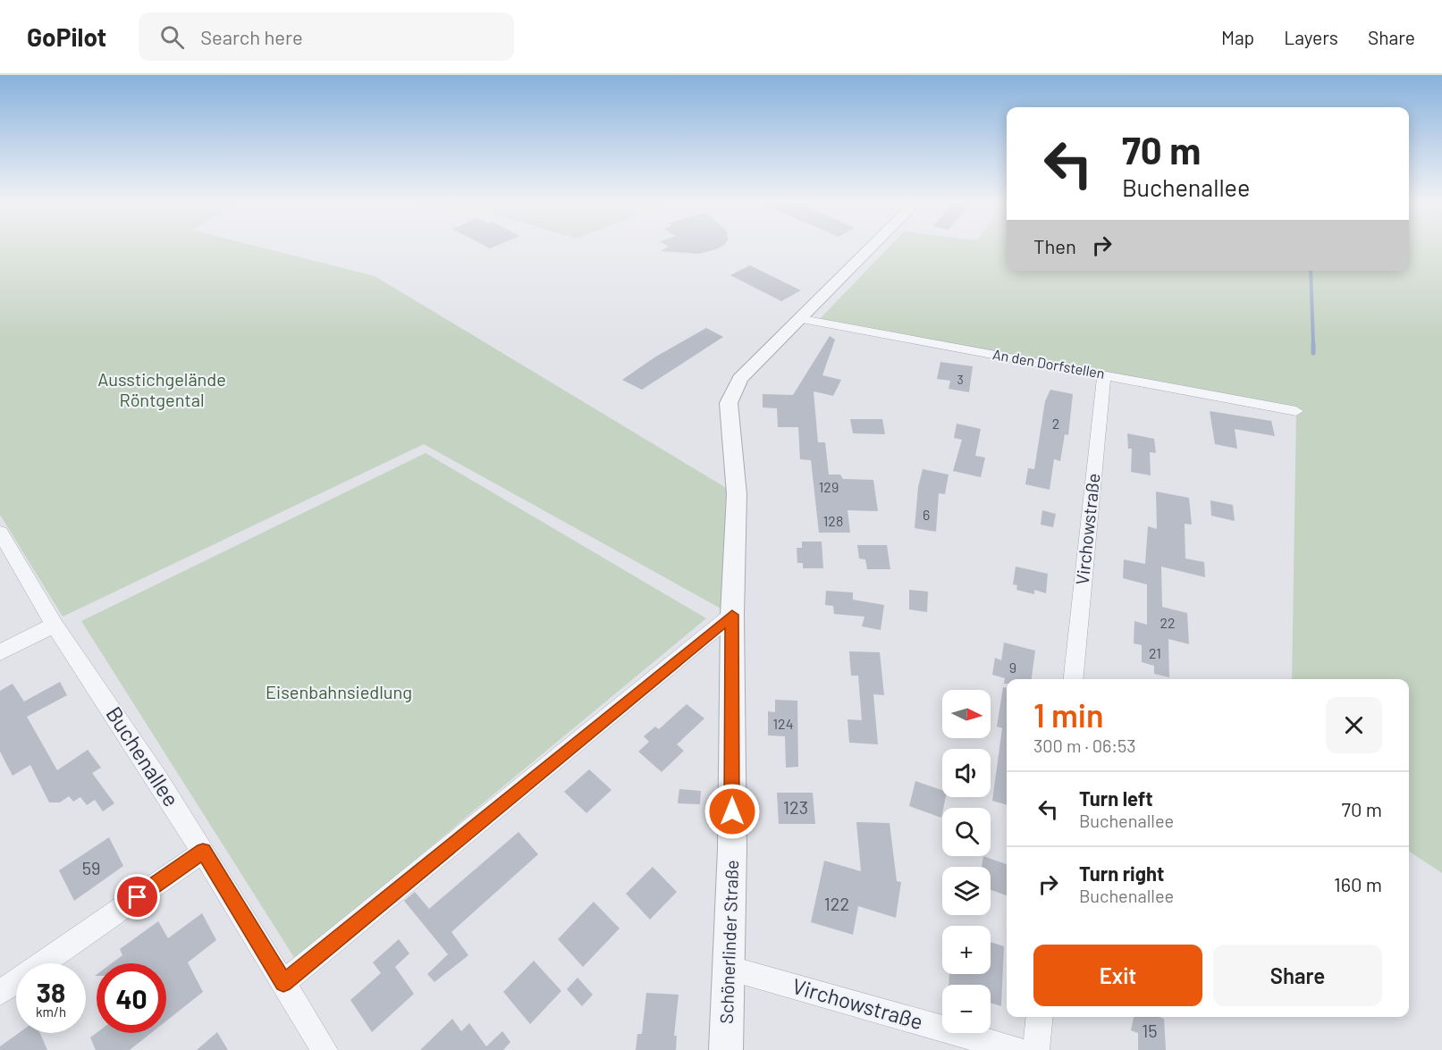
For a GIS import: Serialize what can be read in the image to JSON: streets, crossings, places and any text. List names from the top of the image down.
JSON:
{
  "streets": {
    "street": [
      "An den Dorfstellen",
      "Virchowstraße",
      "Buchenallee",
      "Schönerlinder Straße"
    ]
  },
  "crossings": [
    ["An den Dorfstellen", "Virchowstraße"],
    ["An den Dorfstellen", "Schönerlinder Straße"],
    ["Virchowstraße", "Schönerlinder Straße"]
  ],
  "parks": ["Ausstichgelände Röntgental", "Eisenbahnsiedlung"],
  "house_numbers": [
    "3",
    "2",
    "129",
    "6",
    "128",
    "22",
    "21",
    "9",
    "124",
    "123",
    "59",
    "122",
    "15"
  ],
  "north": "right",
  "page": {
    "header": "GoPilot",
    "search": "Search here",
    "nav": ["Map", "Layers", "Share"],
    "turn": ["70 m", "Buchenallee"],
    "then": "Then",
    "heading": ["1 min", "300 m · 06:53"],
    "map_buttons": ["+", "−"],
    "list": [
      {
        "name": "Turn left",
        "note": "Buchenallee",
        "value": "70 m"
      },
      {
        "name": "Turn right",
        "note": "Buchenallee",
        "value": "160 m"
      }
    ],
    "buttons": ["Exit", "Share"],
    "speed": "38 km/h",
    "limit": "40"
  }
}
